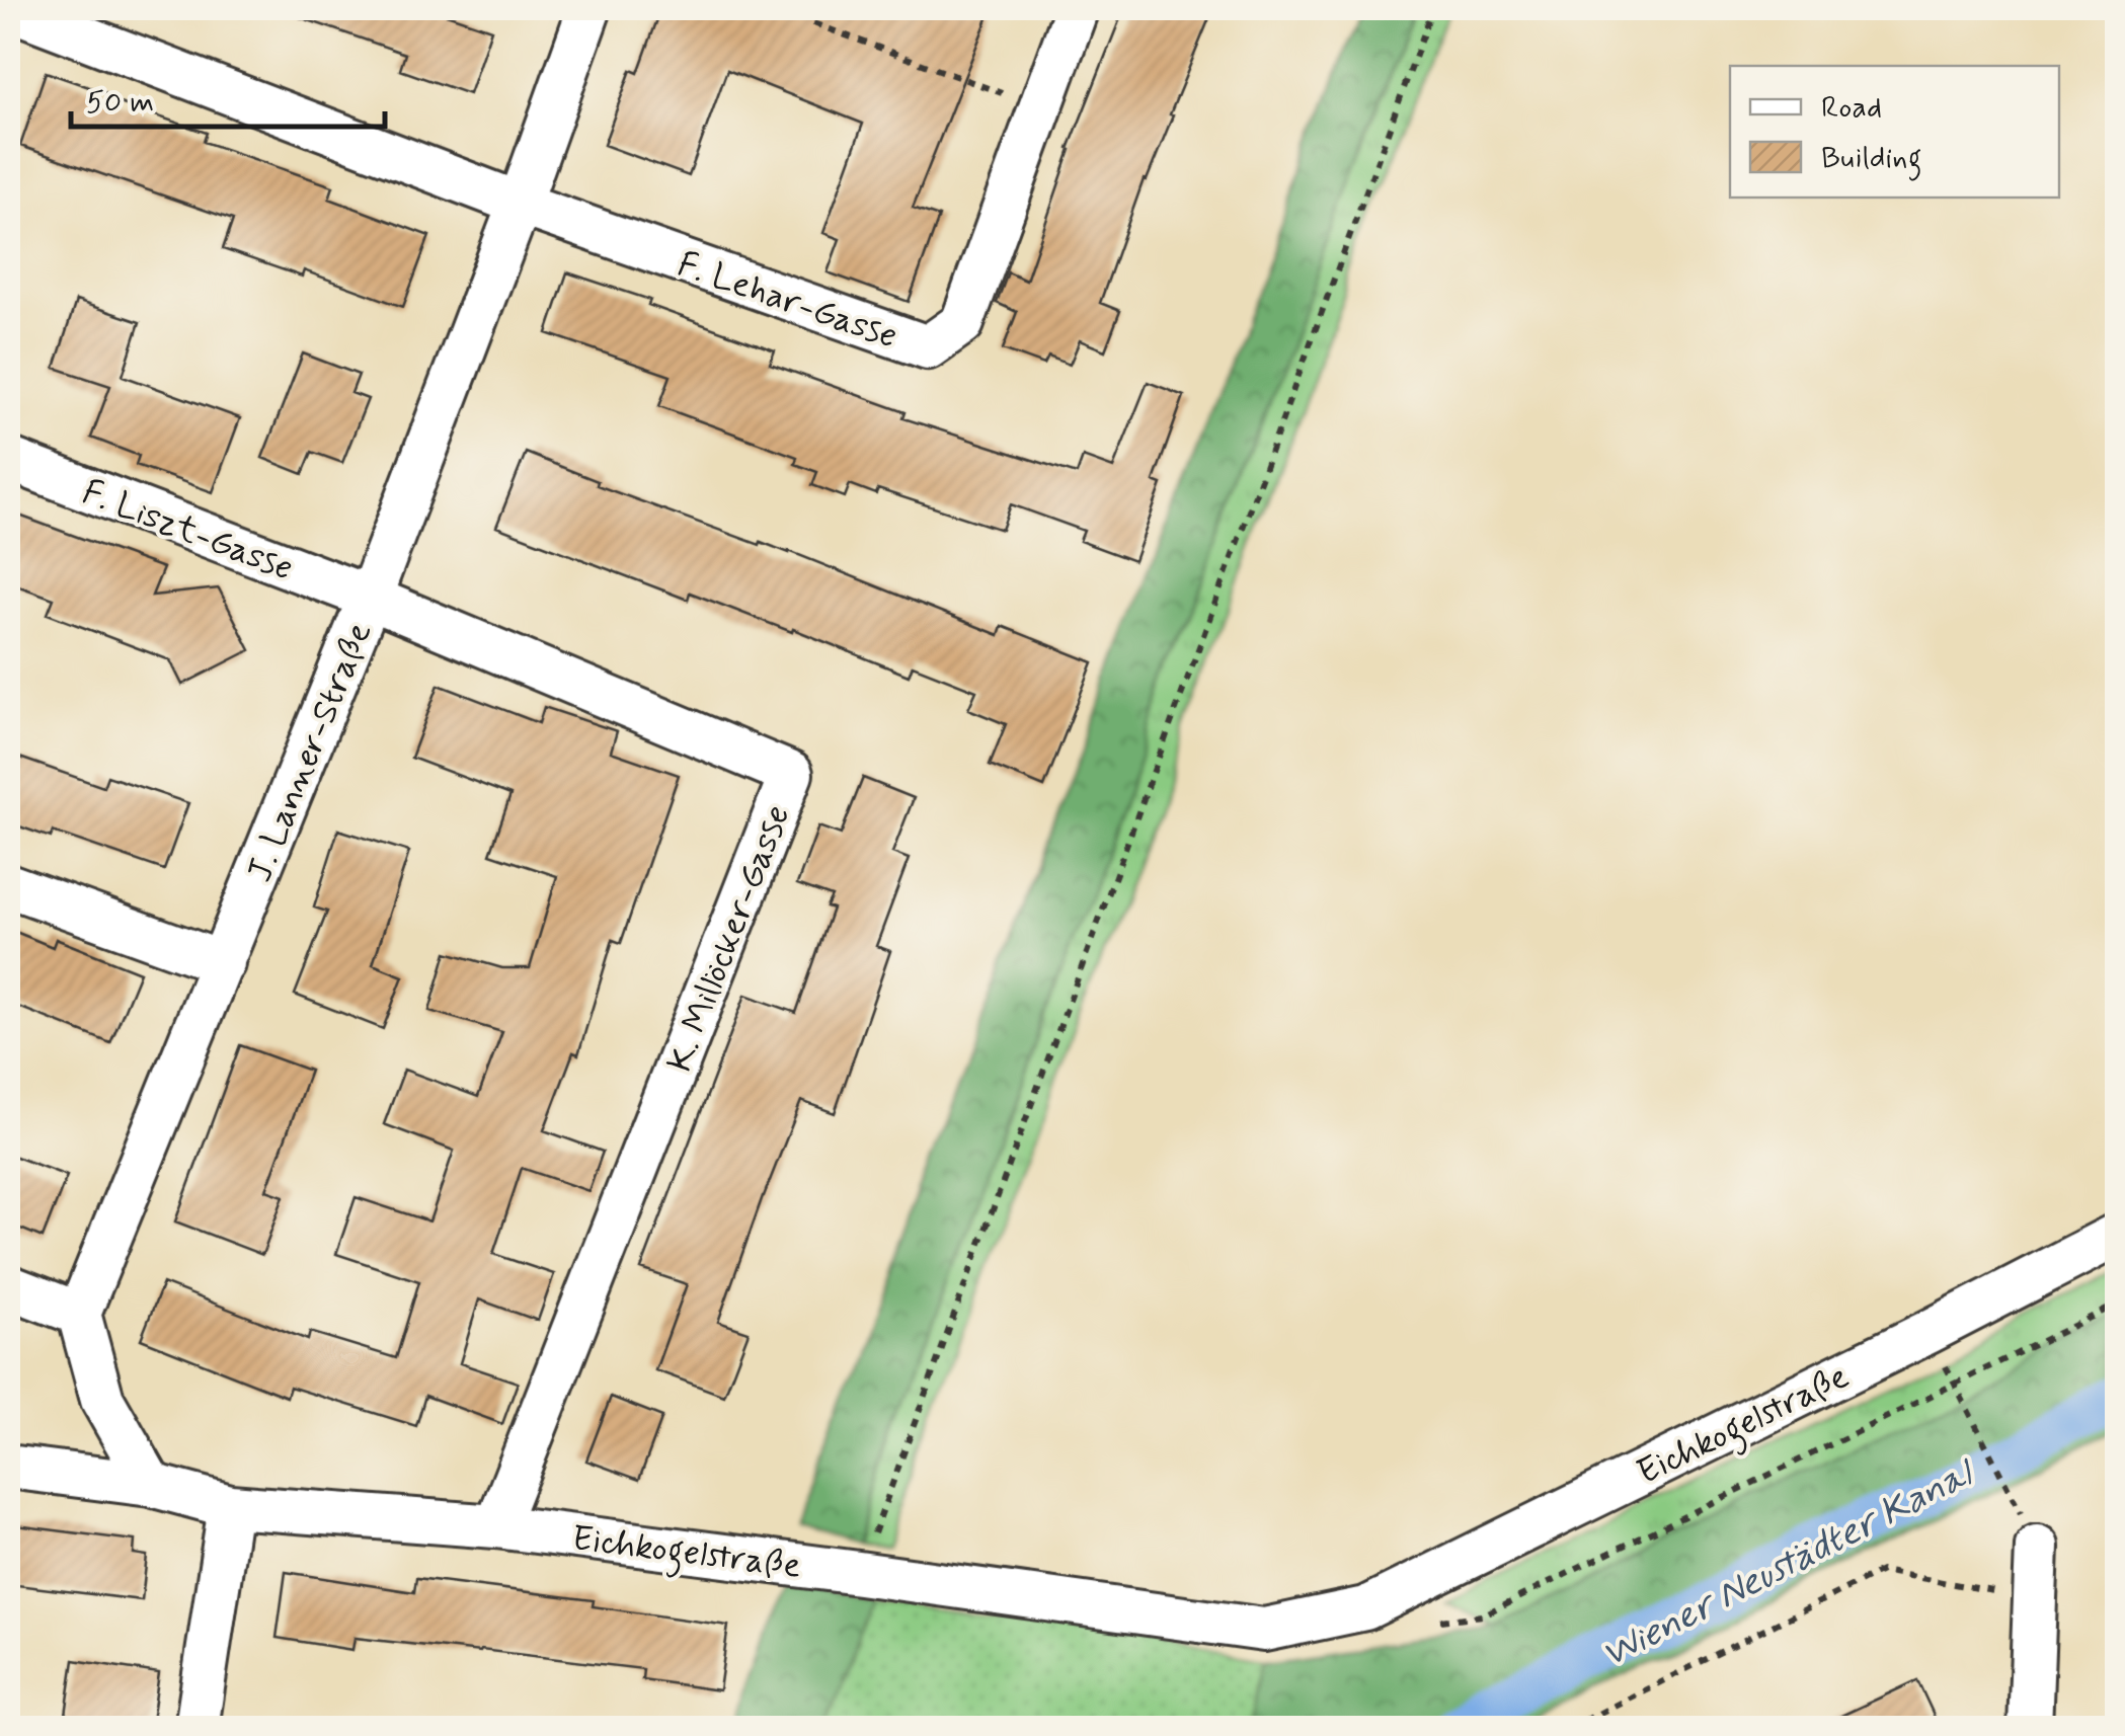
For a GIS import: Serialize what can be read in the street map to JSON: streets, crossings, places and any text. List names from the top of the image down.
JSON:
{
  "streets": {
    "street": [
      "F. Lehar-Gasse",
      "F. Liszt-Gasse",
      "J. Lanner-Straße",
      "K. Millöcker-Gasse",
      "Eichkogelstraße"
    ]
  },
  "crossings": [
    ["F. Lehar-Gasse", "J. Lanner-Straße"],
    ["F. Liszt-Gasse", "J. Lanner-Straße"],
    ["F. Liszt-Gasse", "K. Millöcker-Gasse"],
    ["J. Lanner-Straße", "K. Millöcker-Gasse"],
    ["K. Millöcker-Gasse", "Eichkogelstraße"]
  ],
  "water": ["Wiener Neustädter Kanal"],
  "legend": ["Road", "Building"],
  "scale_bar": "50 m"
}
